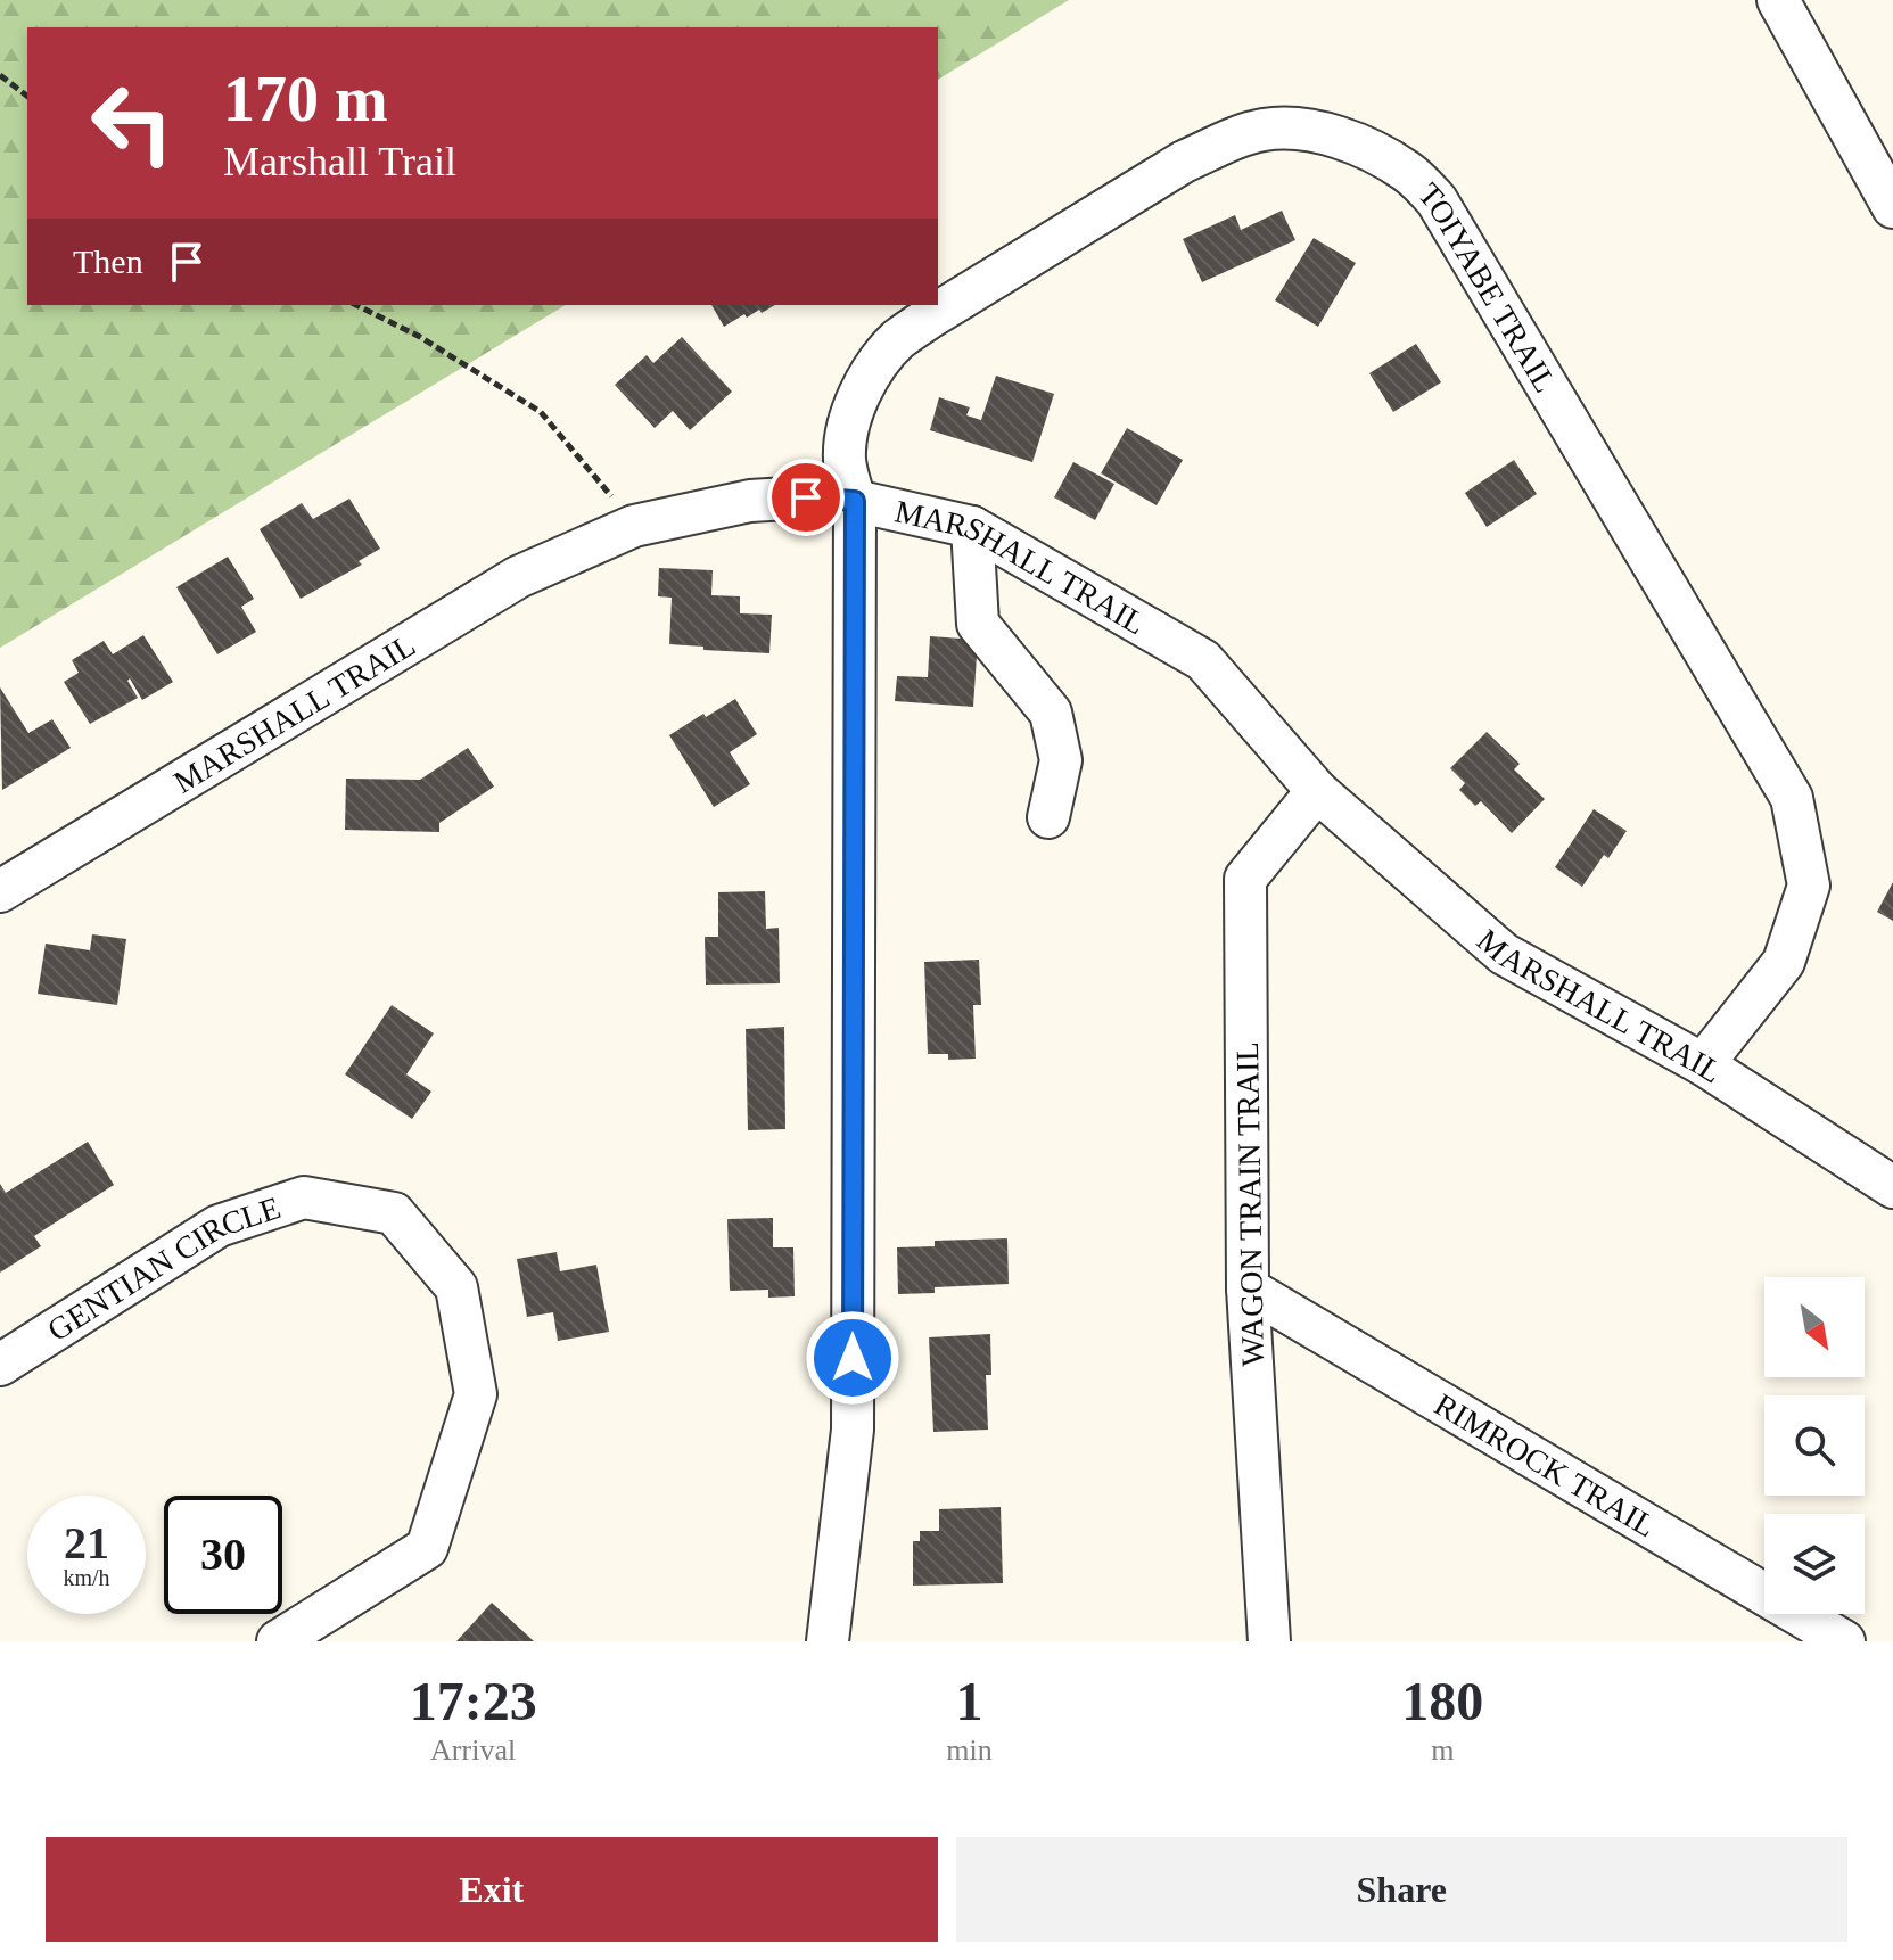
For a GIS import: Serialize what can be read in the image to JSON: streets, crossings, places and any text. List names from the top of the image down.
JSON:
{
  "streets": {
    "street": [
      "TOIYABE TRAIL",
      "MARSHALL TRAIL",
      "WAGON TRAIN TRAIL",
      "GENTIAN CIRCLE",
      "RIMROCK TRAIL"
    ]
  },
  "crossings": [
    ["TOIYABE TRAIL", "MARSHALL TRAIL"],
    ["MARSHALL TRAIL", "WAGON TRAIN TRAIL"],
    ["WAGON TRAIN TRAIL", "RIMROCK TRAIL"]
  ],
  "north": "bottom right",
  "page": {
    "turn": ["170 m", "Marshall Trail"],
    "then": "Then",
    "speed": "21 km/h",
    "limit": "30",
    "eta": [
      "17:23",
      "Arrival",
      "1",
      "min",
      "180",
      "m"
    ],
    "buttons": ["Exit", "Share"]
  }
}
